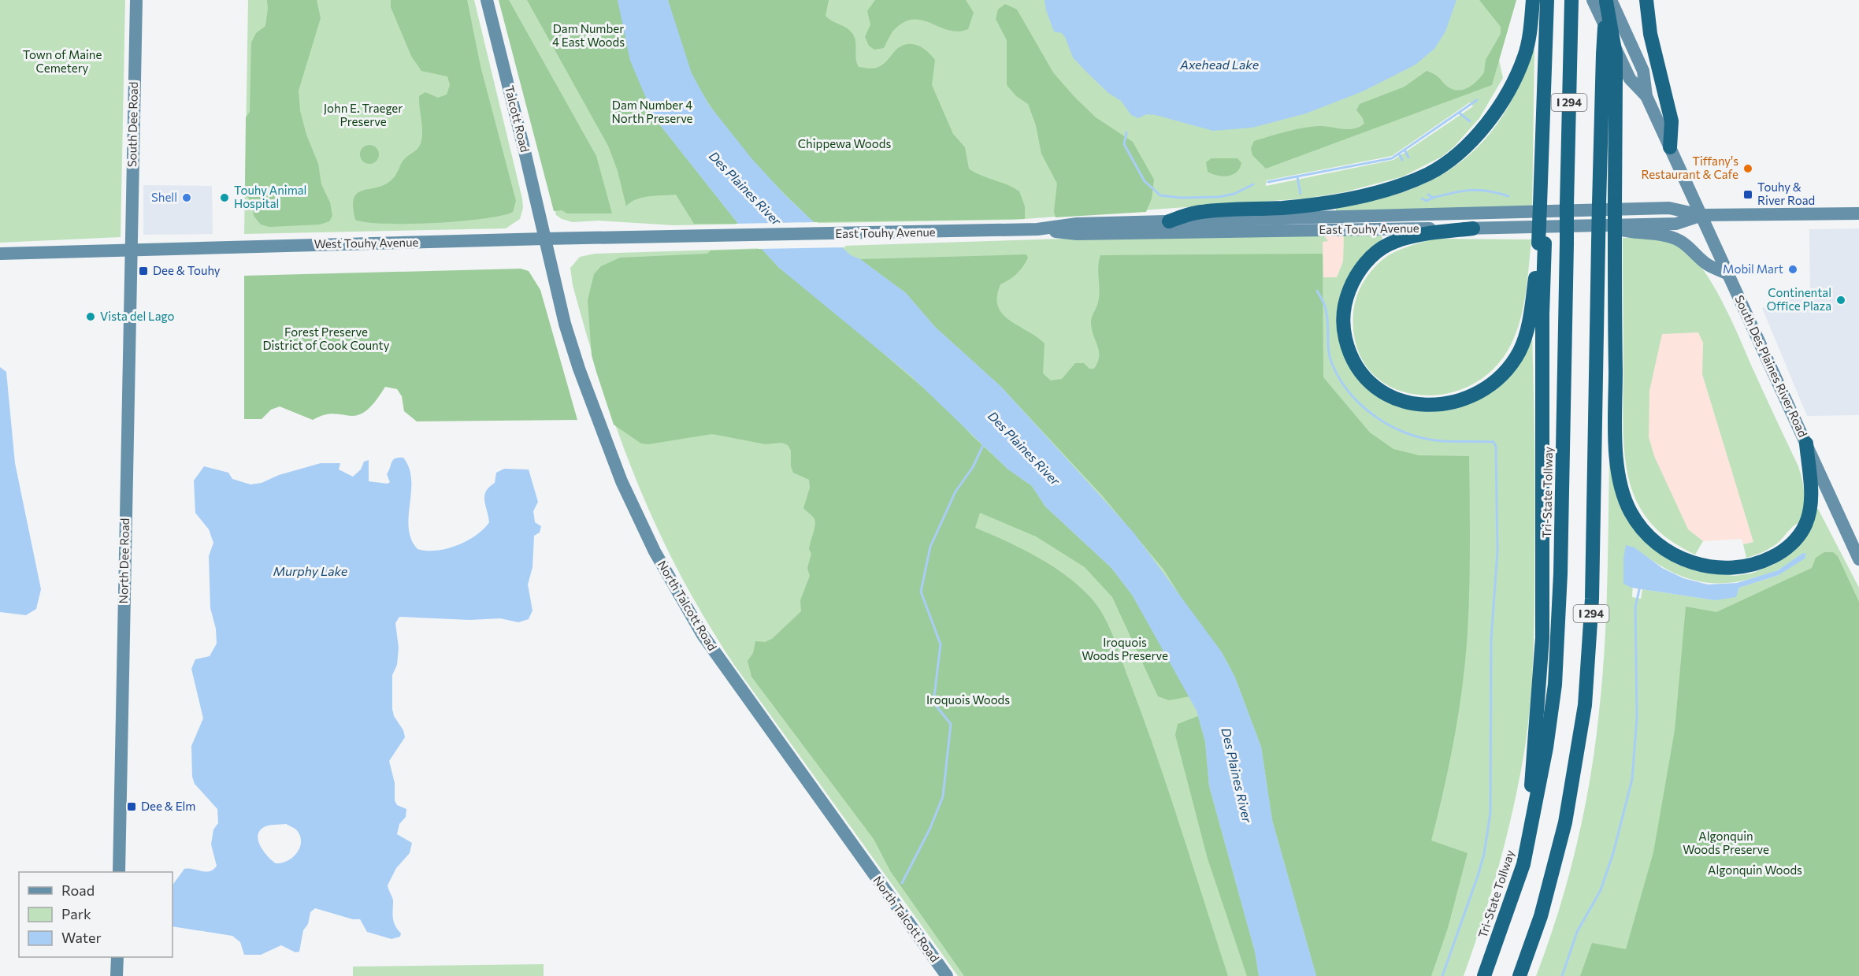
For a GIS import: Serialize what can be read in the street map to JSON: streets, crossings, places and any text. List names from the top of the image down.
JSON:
{
  "streets": {
    "highway": ["I 294", "Tri-State Tollway"],
    "main road": [
      "Talcott Road",
      "South Dee Road",
      "East Touhy Avenue",
      "West Touhy Avenue",
      "South Des Plaines River Road",
      "North Dee Road",
      "North Talcott Road"
    ]
  },
  "crossings": [
    ["I 294", "South Des Plaines River Road"],
    ["Talcott Road", "West Touhy Avenue"],
    ["Talcott Road", "North Talcott Road"],
    ["South Dee Road", "West Touhy Avenue"],
    ["South Dee Road", "North Dee Road"],
    ["East Touhy Avenue", "West Touhy Avenue"],
    ["East Touhy Avenue", "South Des Plaines River Road"],
    ["West Touhy Avenue", "North Dee Road"],
    ["West Touhy Avenue", "North Talcott Road"]
  ],
  "water": ["Axehead Lake", "Des Plaines River", "Murphy Lake"],
  "parks": [
    "Dam Number 4 East Woods",
    "Town of Maine Cemetery",
    "Dam Number 4 North Preserve",
    "John E. Traeger Preserve",
    "Chippewa Woods",
    "Forest Preserve District of Cook County",
    "Iroquois Woods Preserve",
    "Iroquois Woods",
    "Algonquin Woods Preserve",
    "Algonquin Woods"
  ],
  "places": {
    "other": [
      "Tiffany's Restaurant & Cafe",
      "Shell",
      "Touhy Animal Hospital",
      "Mobil Mart",
      "Continental Office Plaza",
      "Vista del Lago"
    ],
    "transit": ["Touhy & River Road", "Dee & Touhy", "Dee & Elm"]
  },
  "legend": ["Road", "Park", "Water"]
}
